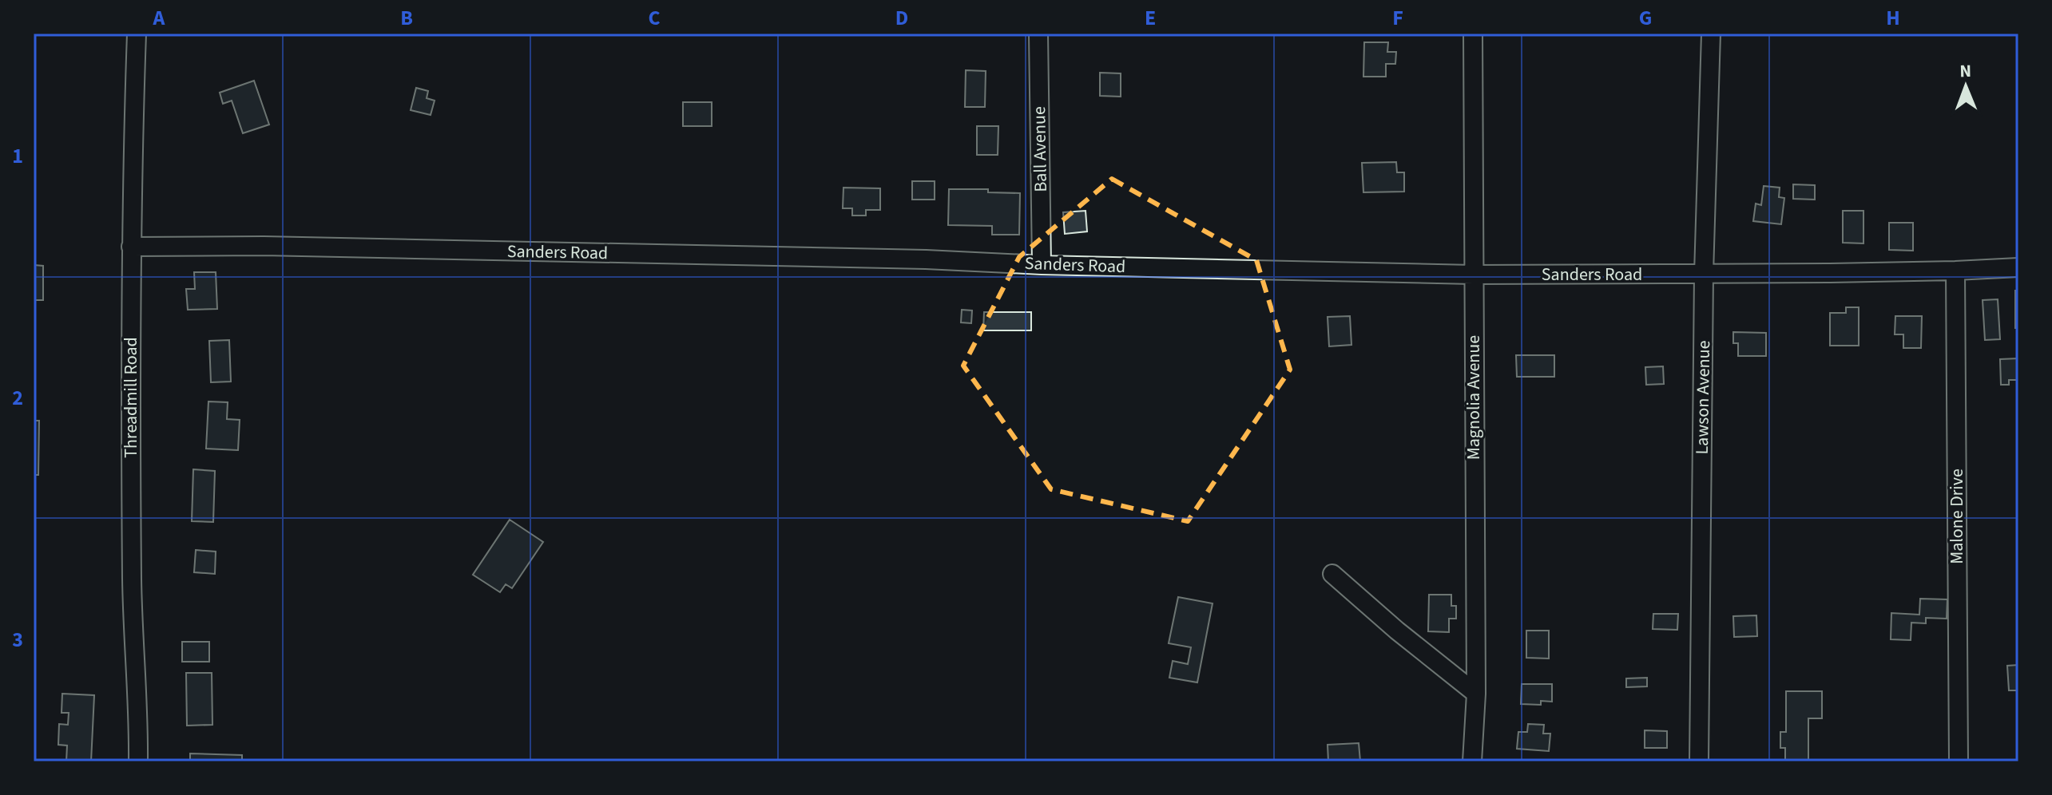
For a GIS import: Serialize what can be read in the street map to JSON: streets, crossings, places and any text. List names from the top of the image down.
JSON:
{
  "streets": {
    "street": [
      "Ball Avenue",
      "Sanders Road",
      "Threadmill Road",
      "Magnolia Avenue",
      "Lawson Avenue",
      "Malone Drive"
    ]
  },
  "crossings": [
    ["Ball Avenue", "Sanders Road"],
    ["Sanders Road", "Threadmill Road"],
    ["Sanders Road", "Magnolia Avenue"],
    ["Sanders Road", "Lawson Avenue"],
    ["Sanders Road", "Malone Drive"]
  ],
  "north": "top",
  "grid": {
    "columns": [
      "A",
      "B",
      "C",
      "D",
      "E",
      "F",
      "G",
      "H"
    ],
    "rows": ["1", "2", "3"]
  }
}
